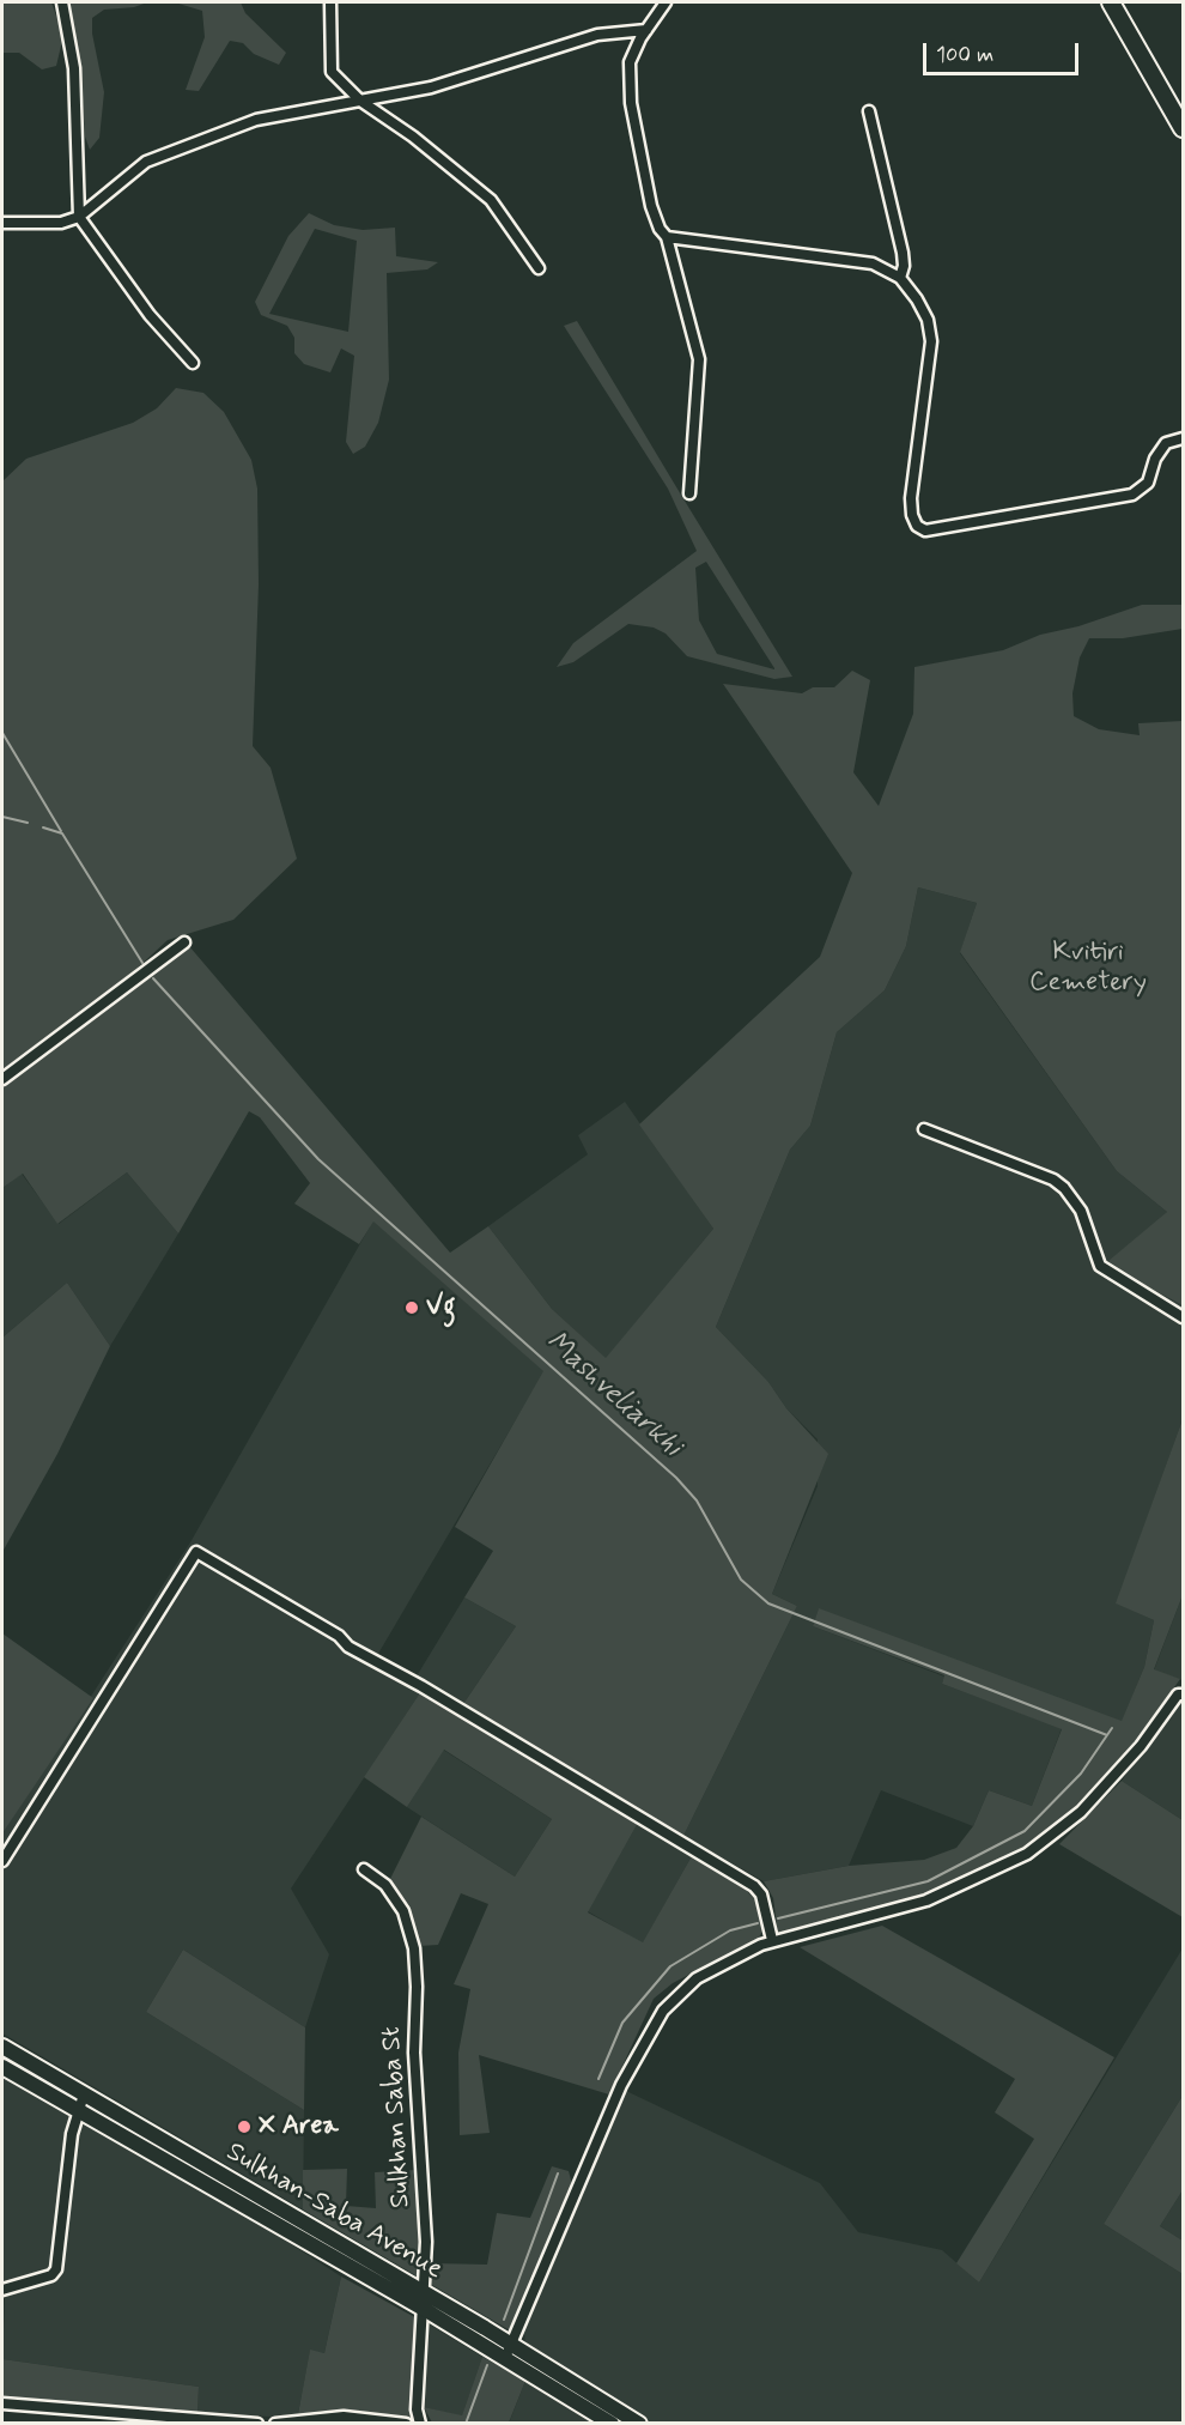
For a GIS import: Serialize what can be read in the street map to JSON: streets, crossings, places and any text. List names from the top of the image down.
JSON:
{
  "streets": {
    "main road": ["Sulkhan-Saba Avenue"],
    "street": ["Sulkhan Saba St"]
  },
  "crossings": [
    ["Sulkhan Saba St", "Sulkhan-Saba Avenue"]
  ],
  "water": ["Mashveliarkhi"],
  "parks": ["Kvitiri Cemetery"],
  "places": ["Vg", "X Area"],
  "scale_bar": "100 m"
}
